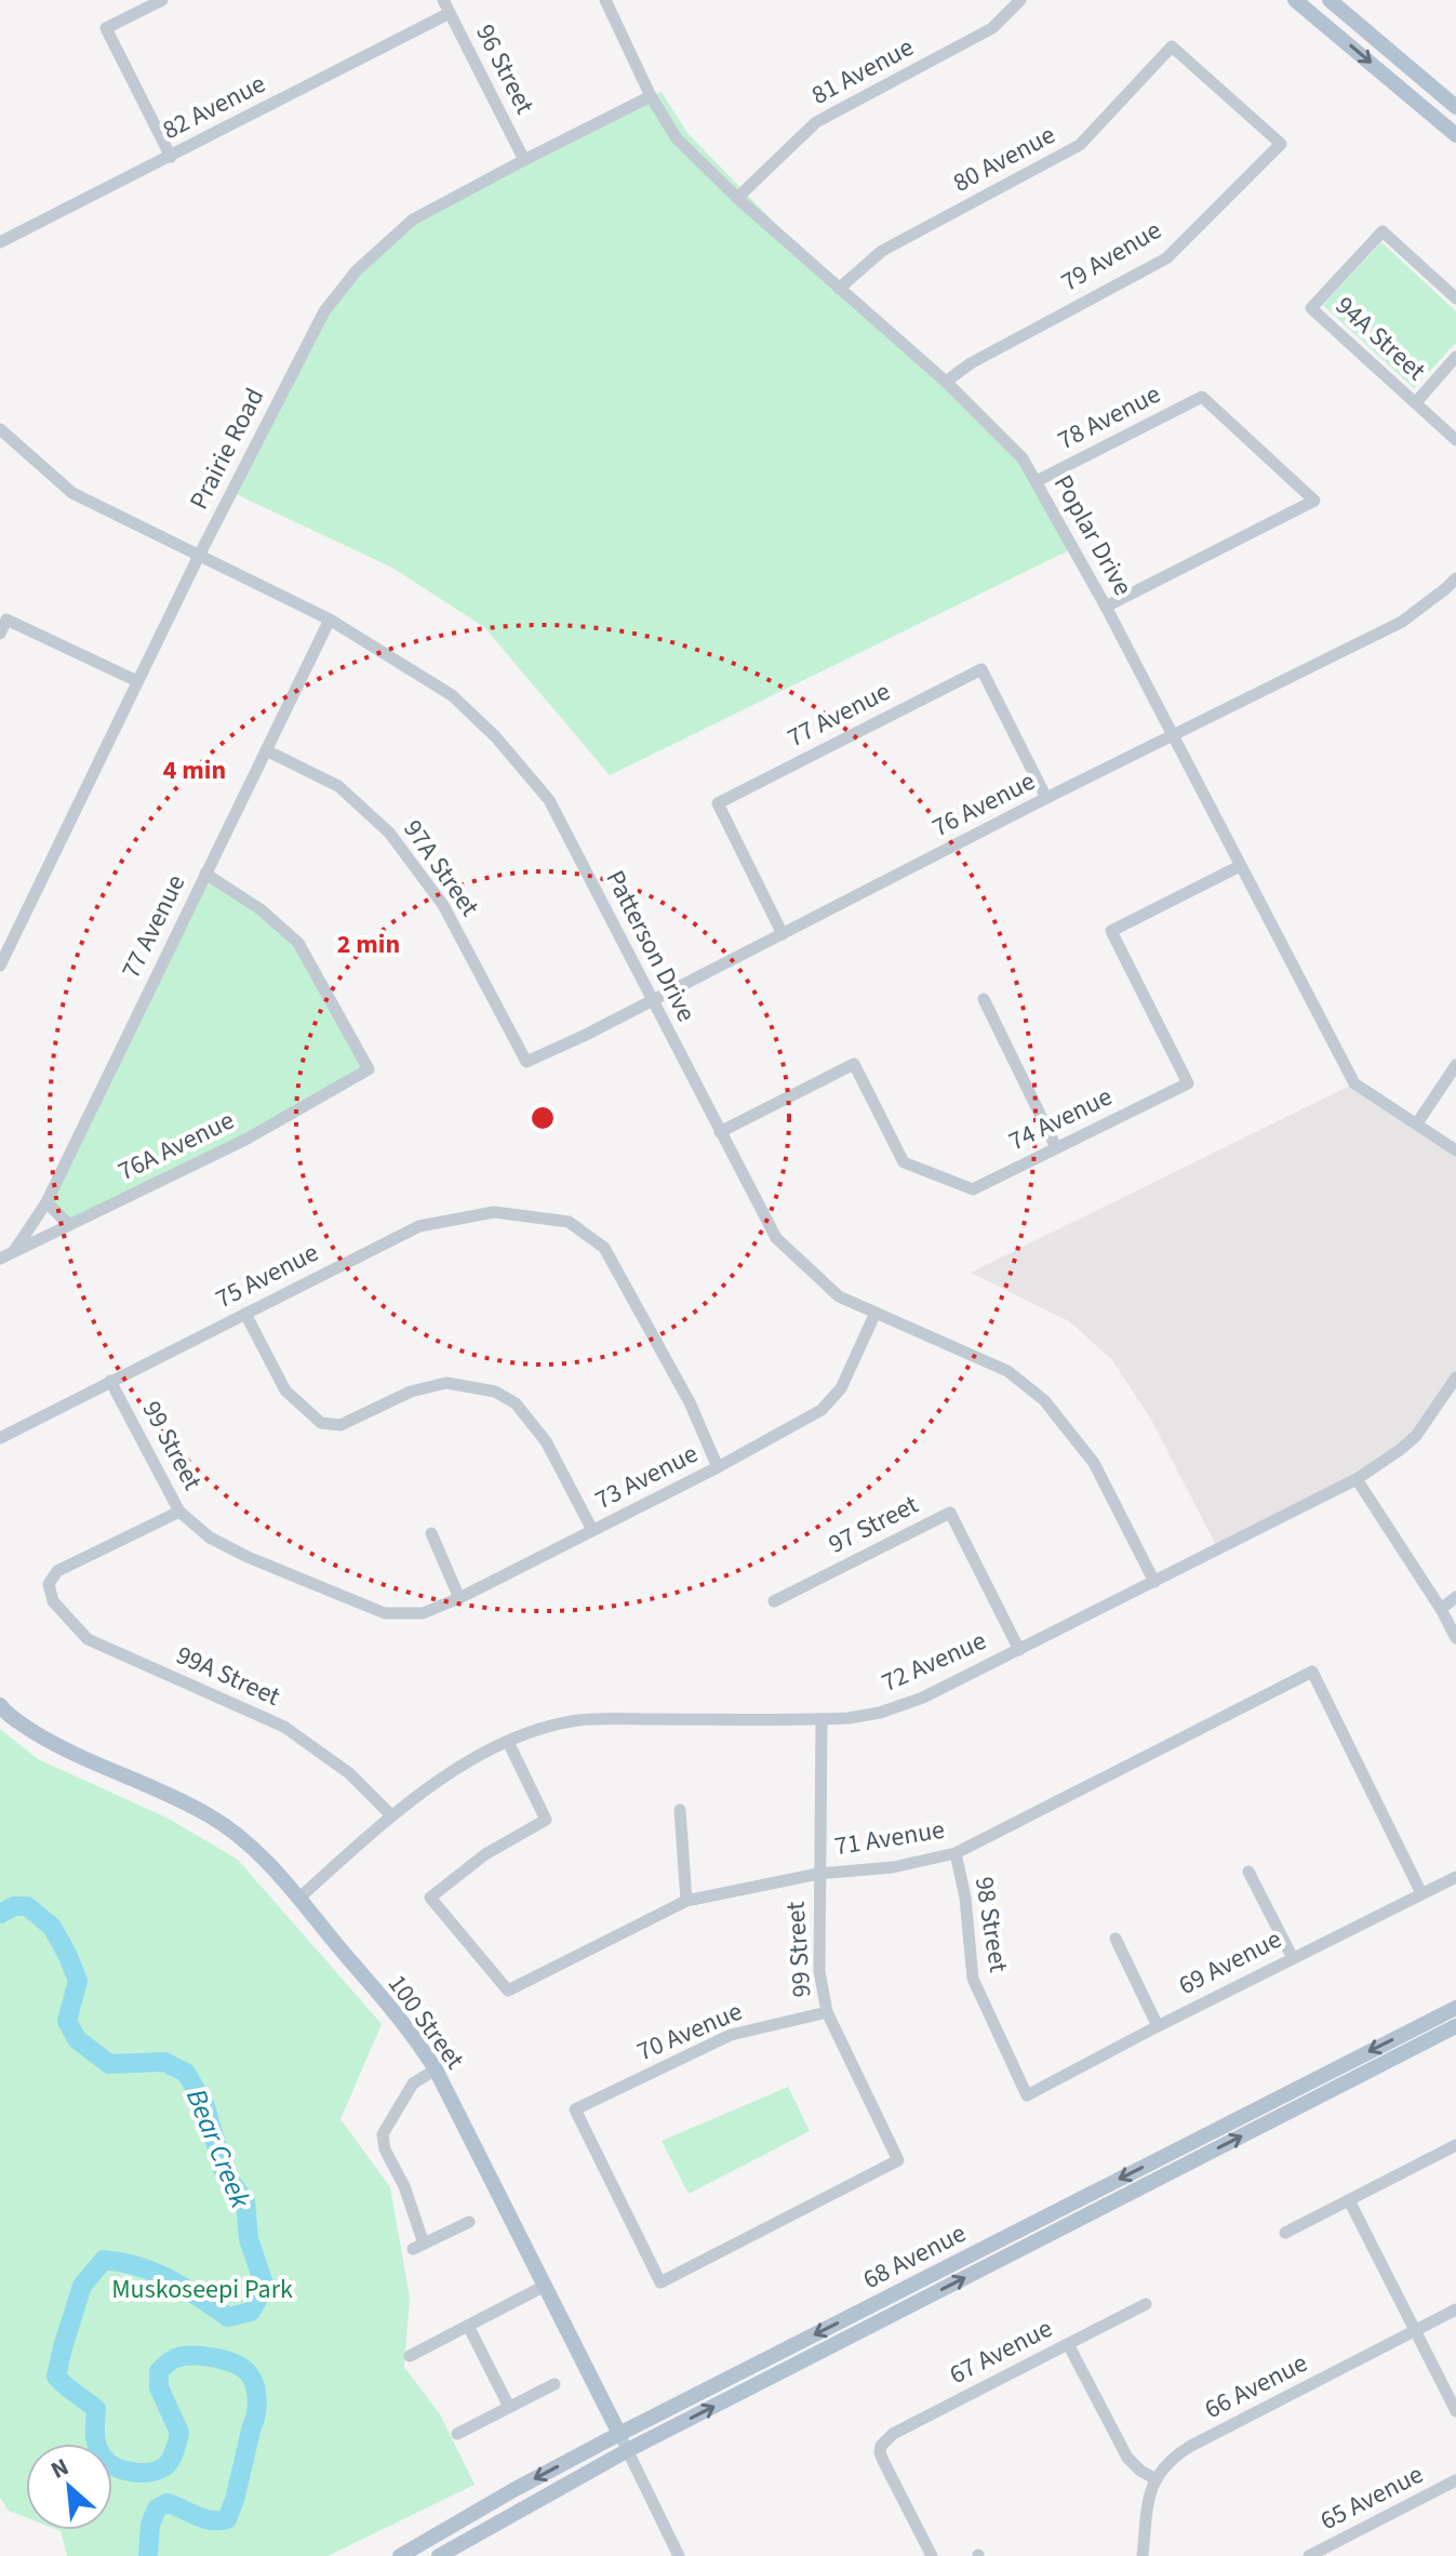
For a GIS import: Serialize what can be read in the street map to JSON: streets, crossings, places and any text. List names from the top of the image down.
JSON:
{
  "streets": {
    "main road": ["100 Street", "68 Avenue"],
    "street": [
      "96 Street",
      "81 Avenue",
      "82 Avenue",
      "80 Avenue",
      "79 Avenue",
      "94A Street",
      "78 Avenue",
      "Prairie Road",
      "Poplar Drive",
      "77 Avenue",
      "76 Avenue",
      "97A Street",
      "Patterson Drive",
      "74 Avenue",
      "76A Avenue",
      "75 Avenue",
      "99 Street",
      "73 Avenue",
      "97 Street",
      "72 Avenue",
      "99A Street",
      "71 Avenue",
      "98 Street",
      "69 Avenue",
      "70 Avenue",
      "67 Avenue",
      "66 Avenue",
      "65 Avenue"
    ]
  },
  "crossings": [
    ["96 Street", "82 Avenue"],
    ["96 Street", "Prairie Road"],
    ["81 Avenue", "Poplar Drive"],
    ["80 Avenue", "79 Avenue"],
    ["80 Avenue", "Poplar Drive"],
    ["79 Avenue", "Poplar Drive"],
    ["78 Avenue", "Poplar Drive"],
    ["Prairie Road", "Poplar Drive"],
    ["Prairie Road", "Patterson Drive"],
    ["Poplar Drive", "76 Avenue"],
    ["Poplar Drive", "74 Avenue"],
    ["77 Avenue", "76 Avenue"],
    ["77 Avenue", "97A Street"],
    ["77 Avenue", "Patterson Drive"],
    ["77 Avenue", "76A Avenue"],
    ["76 Avenue", "97A Street"],
    ["76 Avenue", "Patterson Drive"],
    ["Patterson Drive", "74 Avenue"],
    ["Patterson Drive", "73 Avenue"],
    ["Patterson Drive", "72 Avenue"],
    ["75 Avenue", "99 Street"],
    ["75 Avenue", "73 Avenue"],
    ["99 Street", "73 Avenue"],
    ["99 Street", "72 Avenue"],
    ["99 Street", "99A Street"],
    ["99 Street", "71 Avenue"],
    ["99 Street", "70 Avenue"],
    ["97 Street", "72 Avenue"],
    ["72 Avenue", "99A Street"],
    ["72 Avenue", "71 Avenue"],
    ["72 Avenue", "100 Street"],
    ["71 Avenue", "98 Street"],
    ["71 Avenue", "69 Avenue"],
    ["98 Street", "69 Avenue"],
    ["100 Street", "68 Avenue"]
  ],
  "water": ["Bear Creek"],
  "parks": ["Muskoseepi Park"],
  "north": "top left",
  "rings": ["4 min", "2 min"]
}
